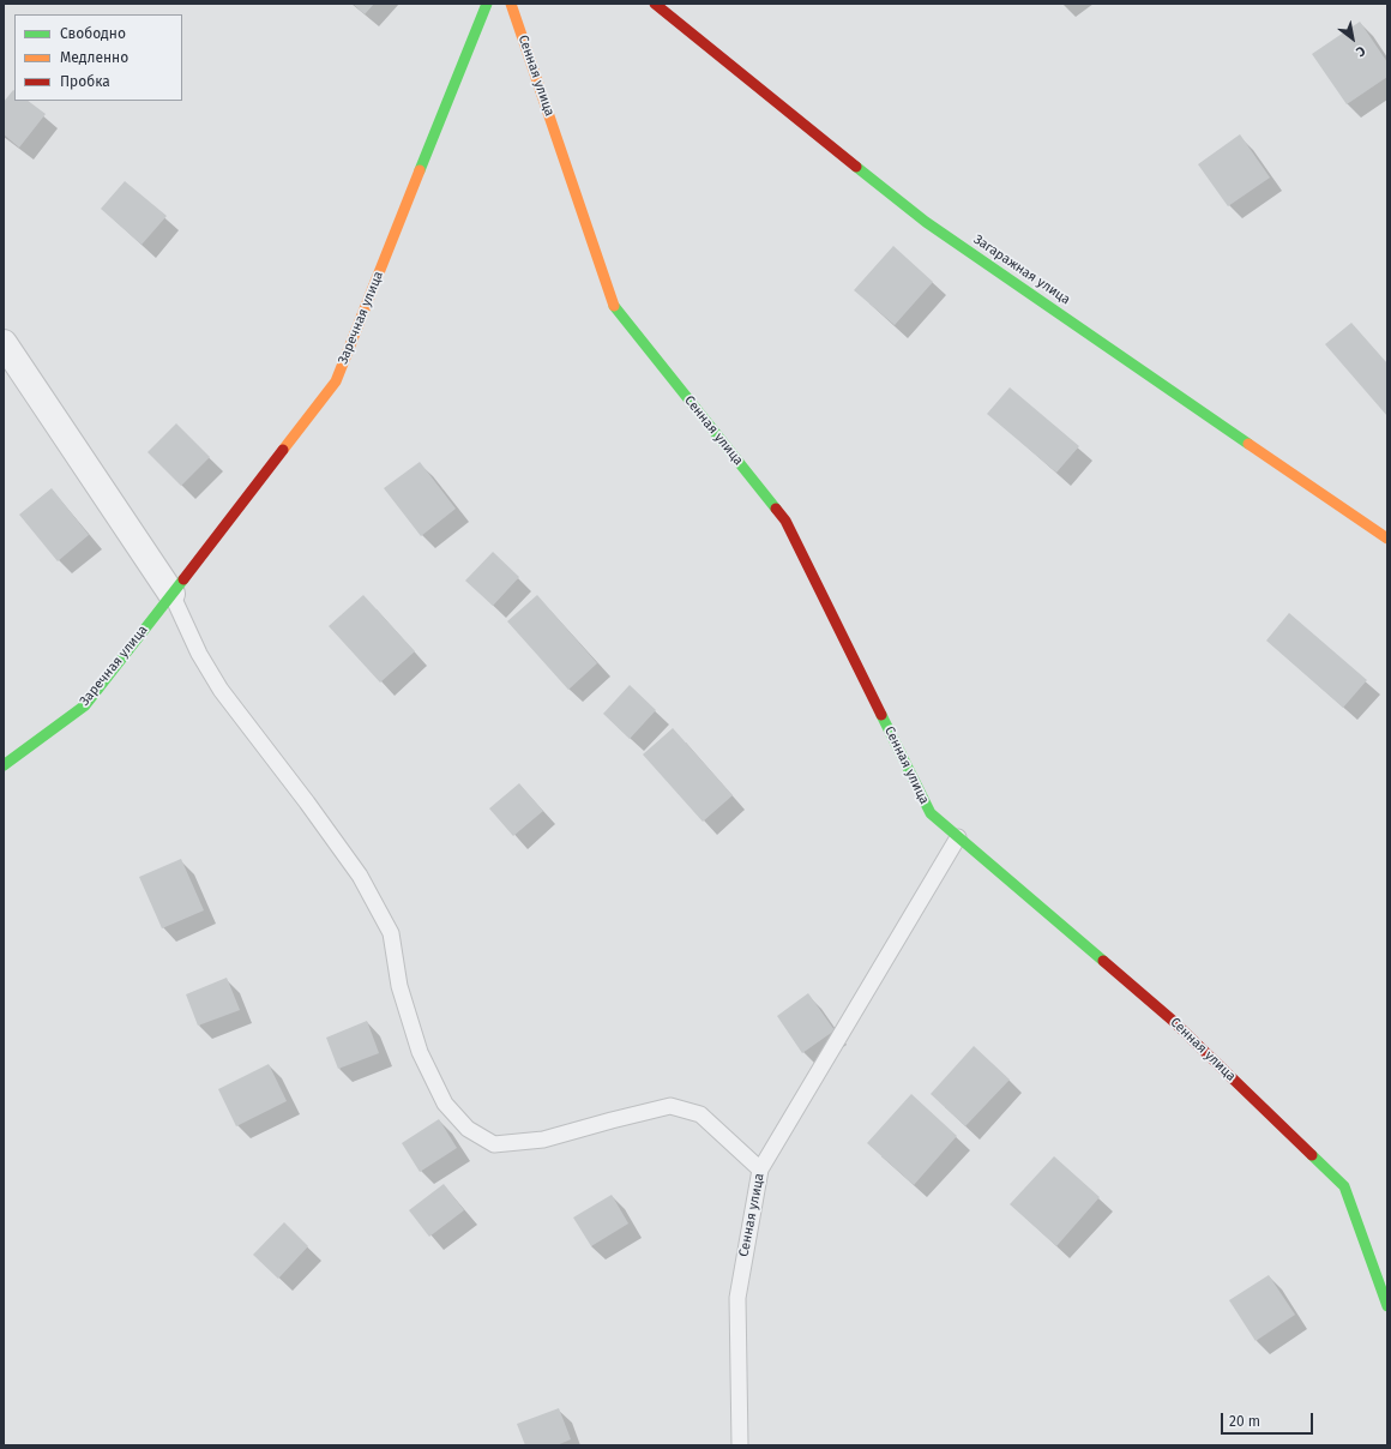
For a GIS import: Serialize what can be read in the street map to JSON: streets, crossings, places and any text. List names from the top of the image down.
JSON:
{
  "streets": {
    "street": ["Сенная улица", "Загаражная улица", "Заречная улица"]
  },
  "legend": ["Свободно", "Медленно", "Пробка"],
  "scale_bar": "20 m",
  "north": "bottom right"
}
